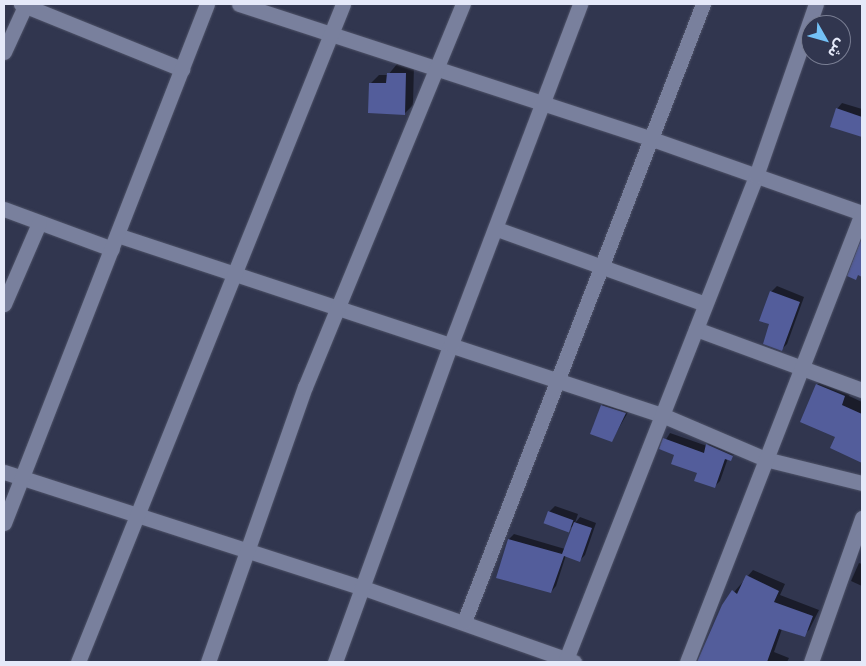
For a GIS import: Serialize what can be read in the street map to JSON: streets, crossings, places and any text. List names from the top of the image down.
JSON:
{
  "north": "bottom right"
}
